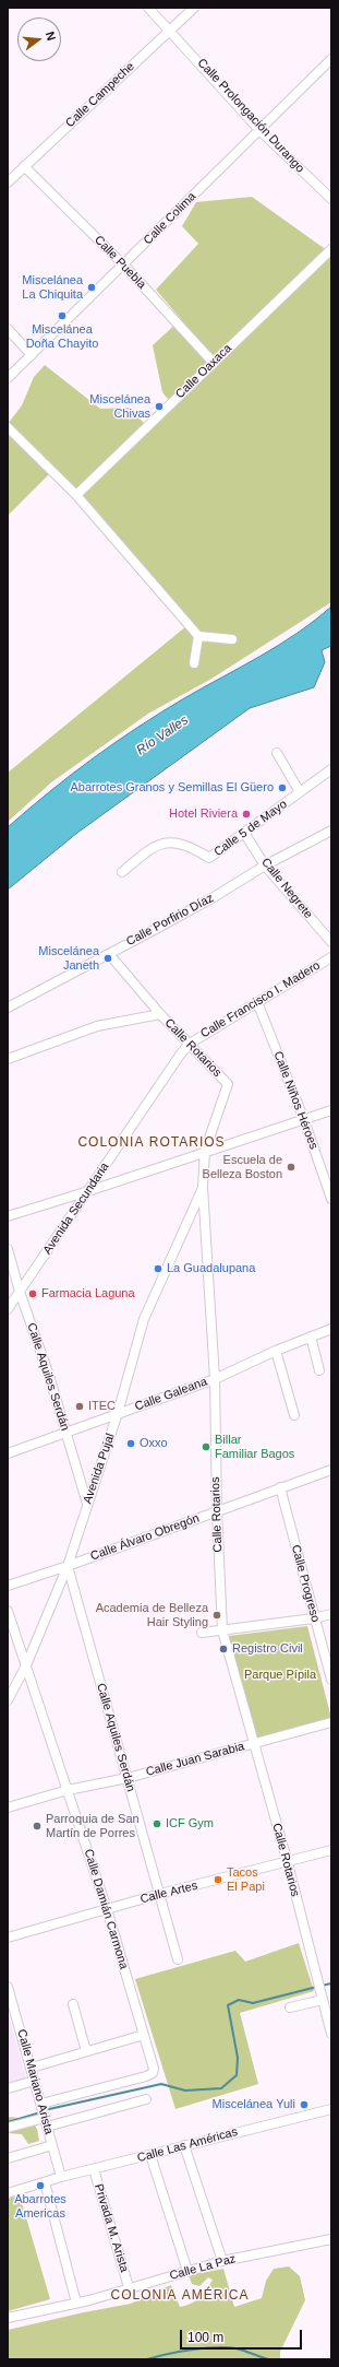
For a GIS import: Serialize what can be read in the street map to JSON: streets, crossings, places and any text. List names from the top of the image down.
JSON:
{
  "streets": {
    "street": [
      "Calle Campeche",
      "Calle Prolongación Durango",
      "Calle Colima",
      "Calle Puebla",
      "Calle Oaxaca",
      "Calle 5 de Mayo",
      "Calle Negrete",
      "Calle Porfirio Díaz",
      "Calle Francisco I. Madero",
      "Calle Rotarios",
      "Calle Niños Héroes",
      "Avenida Secundaria",
      "Calle Aquiles Serdán",
      "Calle Galeana",
      "Avenida Pujal",
      "Calle Álvaro Obregón",
      "Calle Progreso",
      "Calle Juan Sarabia",
      "Calle Artes",
      "Calle Damián Carmona",
      "Calle Mariano Arista",
      "Calle Las Américas",
      "Privada M. Arista",
      "Calle La Paz"
    ]
  },
  "crossings": [
    ["Calle Campeche", "Calle Prolongación Durango"],
    ["Calle Campeche", "Calle Puebla"],
    ["Calle Prolongación Durango", "Calle Colima"],
    ["Calle Colima", "Calle Puebla"],
    ["Calle Puebla", "Calle Oaxaca"],
    ["Calle 5 de Mayo", "Calle Negrete"],
    ["Calle Negrete", "Calle Porfirio Díaz"],
    ["Calle Porfirio Díaz", "Calle Rotarios"],
    ["Calle Francisco I. Madero", "Calle Rotarios"],
    ["Calle Francisco I. Madero", "Calle Niños Héroes"],
    ["Calle Francisco I. Madero", "Avenida Secundaria"],
    ["Calle Rotarios", "Avenida Secundaria"],
    ["Calle Rotarios", "Calle Galeana"],
    ["Calle Rotarios", "Avenida Pujal"],
    ["Calle Rotarios", "Calle Álvaro Obregón"],
    ["Calle Rotarios", "Calle Juan Sarabia"],
    ["Calle Rotarios", "Calle Artes"],
    ["Avenida Secundaria", "Calle Aquiles Serdán"],
    ["Calle Aquiles Serdán", "Calle Galeana"],
    ["Calle Aquiles Serdán", "Avenida Pujal"],
    ["Calle Aquiles Serdán", "Calle Álvaro Obregón"],
    ["Calle Aquiles Serdán", "Calle Juan Sarabia"],
    ["Calle Aquiles Serdán", "Calle Artes"],
    ["Calle Galeana", "Avenida Pujal"],
    ["Avenida Pujal", "Calle Álvaro Obregón"],
    ["Avenida Pujal", "Calle Damián Carmona"],
    ["Calle Álvaro Obregón", "Calle Progreso"],
    ["Calle Juan Sarabia", "Calle Damián Carmona"],
    ["Calle Artes", "Calle Damián Carmona"],
    ["Calle Damián Carmona", "Calle Mariano Arista"],
    ["Calle Mariano Arista", "Calle Las Américas"],
    ["Calle Las Américas", "Privada M. Arista"],
    ["Privada M. Arista", "Calle La Paz"]
  ],
  "districts": ["COLONIA ROTARIOS", "COLONIA AMÉRICA"],
  "water": ["Río Valles"],
  "parks": ["Parque Pípila"],
  "places": [
    "Miscelánea La Chiquita",
    "Miscelánea Doña Chayito",
    "Miscelánea Chivas",
    "Abarrotes Granos y Semillas El Güero",
    "Hotel Riviera",
    "Miscelánea Janeth",
    "Escuela de Belleza Boston",
    "La Guadalupana",
    "Farmacia Laguna",
    "ITEC",
    "Oxxo",
    "Billar Familiar Bagos",
    "Academia de Belleza Hair Styling",
    "Registro Civil",
    "ICF Gym",
    "Parroquia de San Martín de Porres",
    "Tacos El Papi",
    "Miscelánea Yuli",
    "Abarrotes Americas"
  ],
  "scale_bar": "100 m",
  "north": "right"
}
